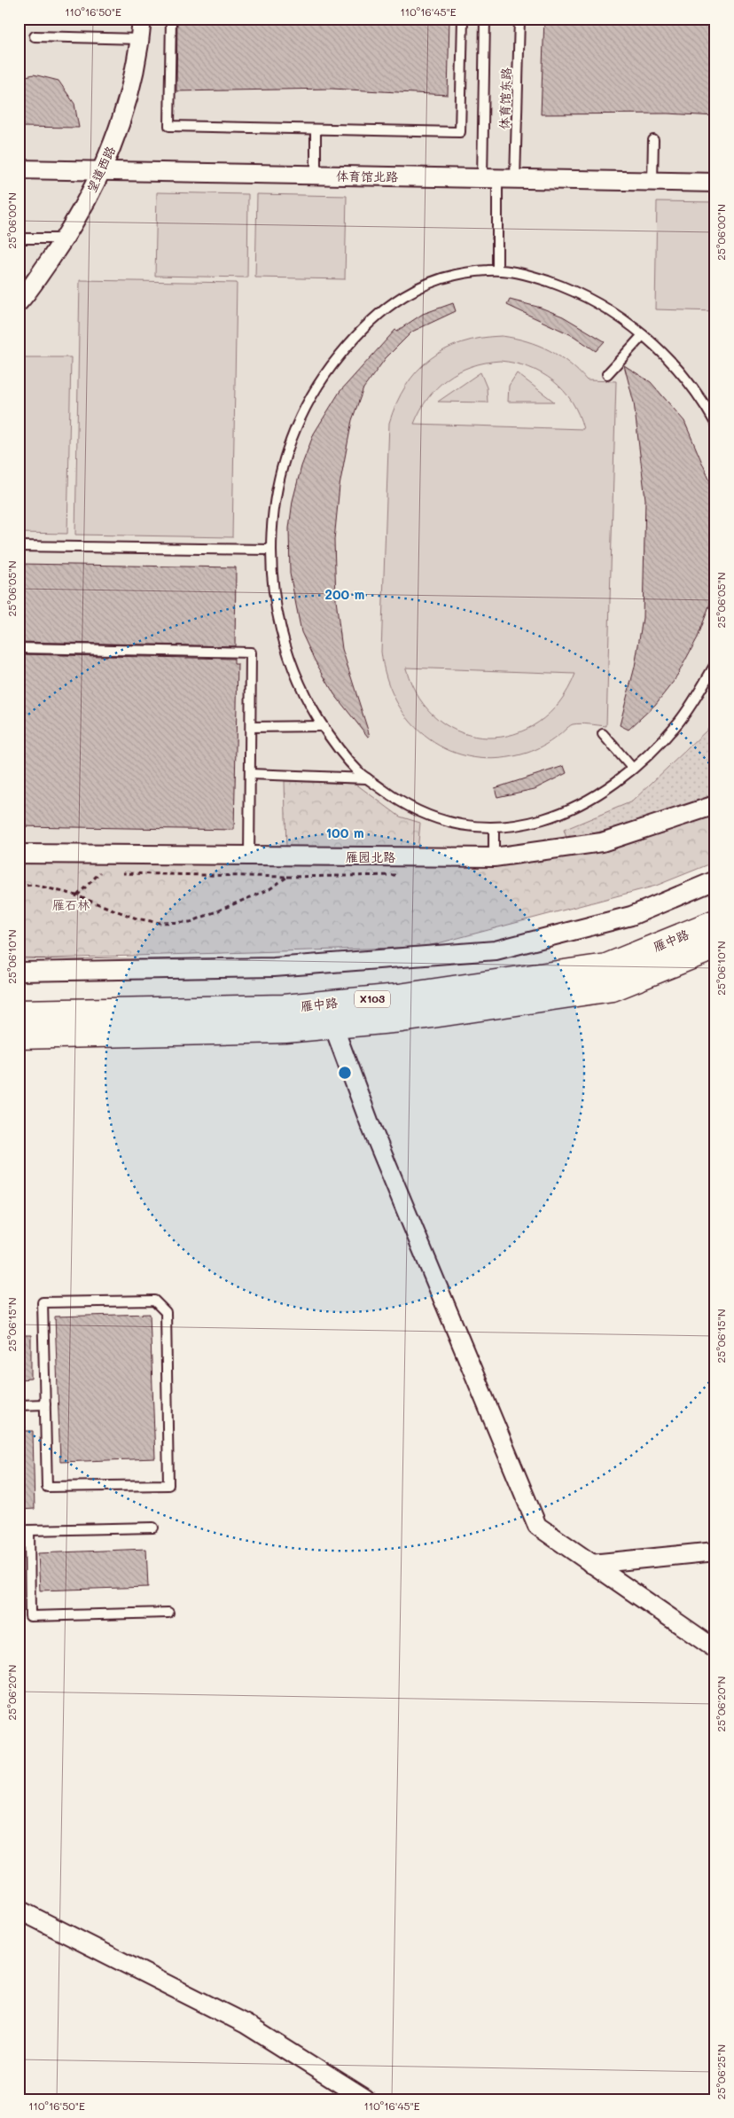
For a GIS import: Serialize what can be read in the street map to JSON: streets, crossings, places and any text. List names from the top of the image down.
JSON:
{
  "streets": {
    "main road": ["雁中路", "X103"],
    "street": ["望道西路", "体育馆北路", "雁园北路"],
    "lane": ["体育馆东路"]
  },
  "crossings": [
    ["体育馆东路", "体育馆北路"],
    ["望道西路", "体育馆北路"]
  ],
  "parks": ["雁石林"],
  "coordinates": [
    "110°16'50\"E",
    "110°16'45\"E",
    "25°06'00\"N",
    "25°06'05\"N",
    "25°06'10\"N",
    "25°06'15\"N",
    "25°06'20\"N",
    "25°06'25\"N"
  ],
  "rings": ["200 m", "100 m"]
}
